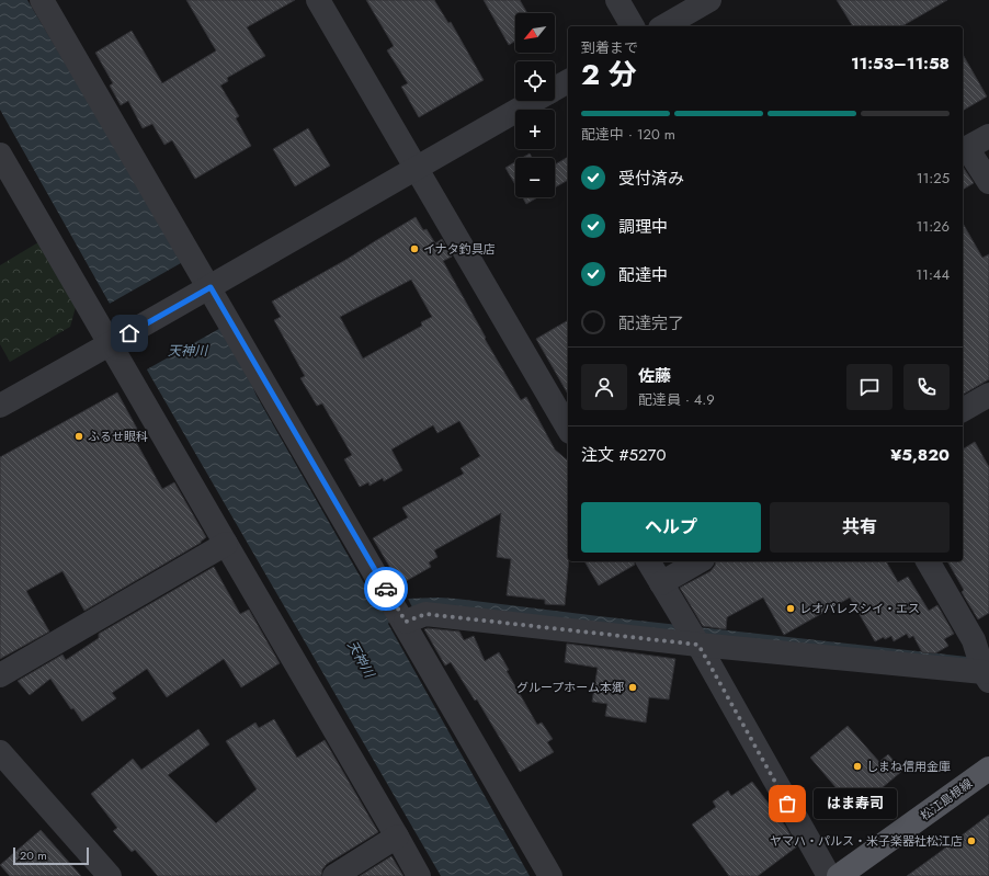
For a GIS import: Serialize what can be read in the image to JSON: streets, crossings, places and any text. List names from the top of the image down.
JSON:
{
  "streets": {
    "main road": ["松江島根線"]
  },
  "water": ["天神川"],
  "places": [
    "イナタ釣具店",
    "ふるせ眼科",
    "レオパレスシイ・エス",
    "グループホーム本郷",
    "しまね信用金庫",
    "はま寿司",
    "ヤマハ・パルス・米子楽器社松江店"
  ],
  "scale_bar": "20 m",
  "north": "bottom left",
  "page": {
    "map_buttons": ["+", "−"],
    "heading": ["2 分", "到着まで", "11:53–11:58"],
    "panel": [
      "佐藤",
      "配達員 · 4.9",
      "注文 #5270",
      "¥5,820"
    ],
    "bar": "配達中 · 120 m",
    "list": [
      ["受付済み", "11:25"],
      ["調理中", "11:26"],
      ["配達中", "11:44"],
      "配達完了"
    ],
    "buttons": ["ヘルプ", "共有"],
    "bubble": "はま寿司",
    "scale": "20 m"
  }
}
